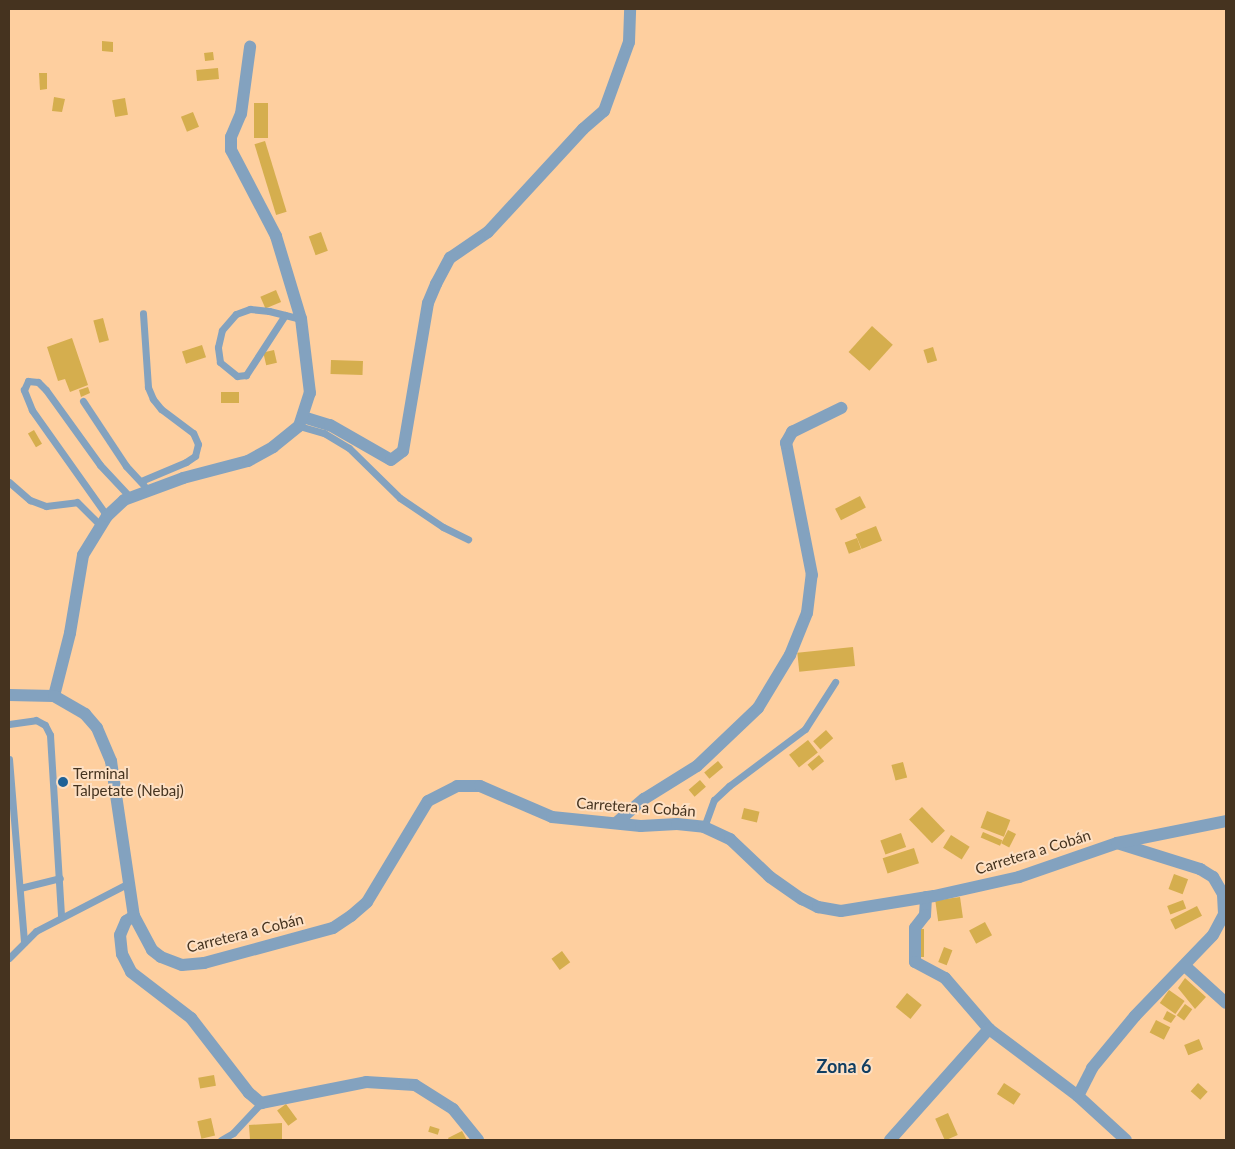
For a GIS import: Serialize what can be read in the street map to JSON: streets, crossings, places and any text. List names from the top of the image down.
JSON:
{
  "streets": {
    "street": ["Carretera a Cobán"]
  },
  "districts": ["Zona 6"],
  "places": ["Terminal Talpetate (Nebaj)"]
}
